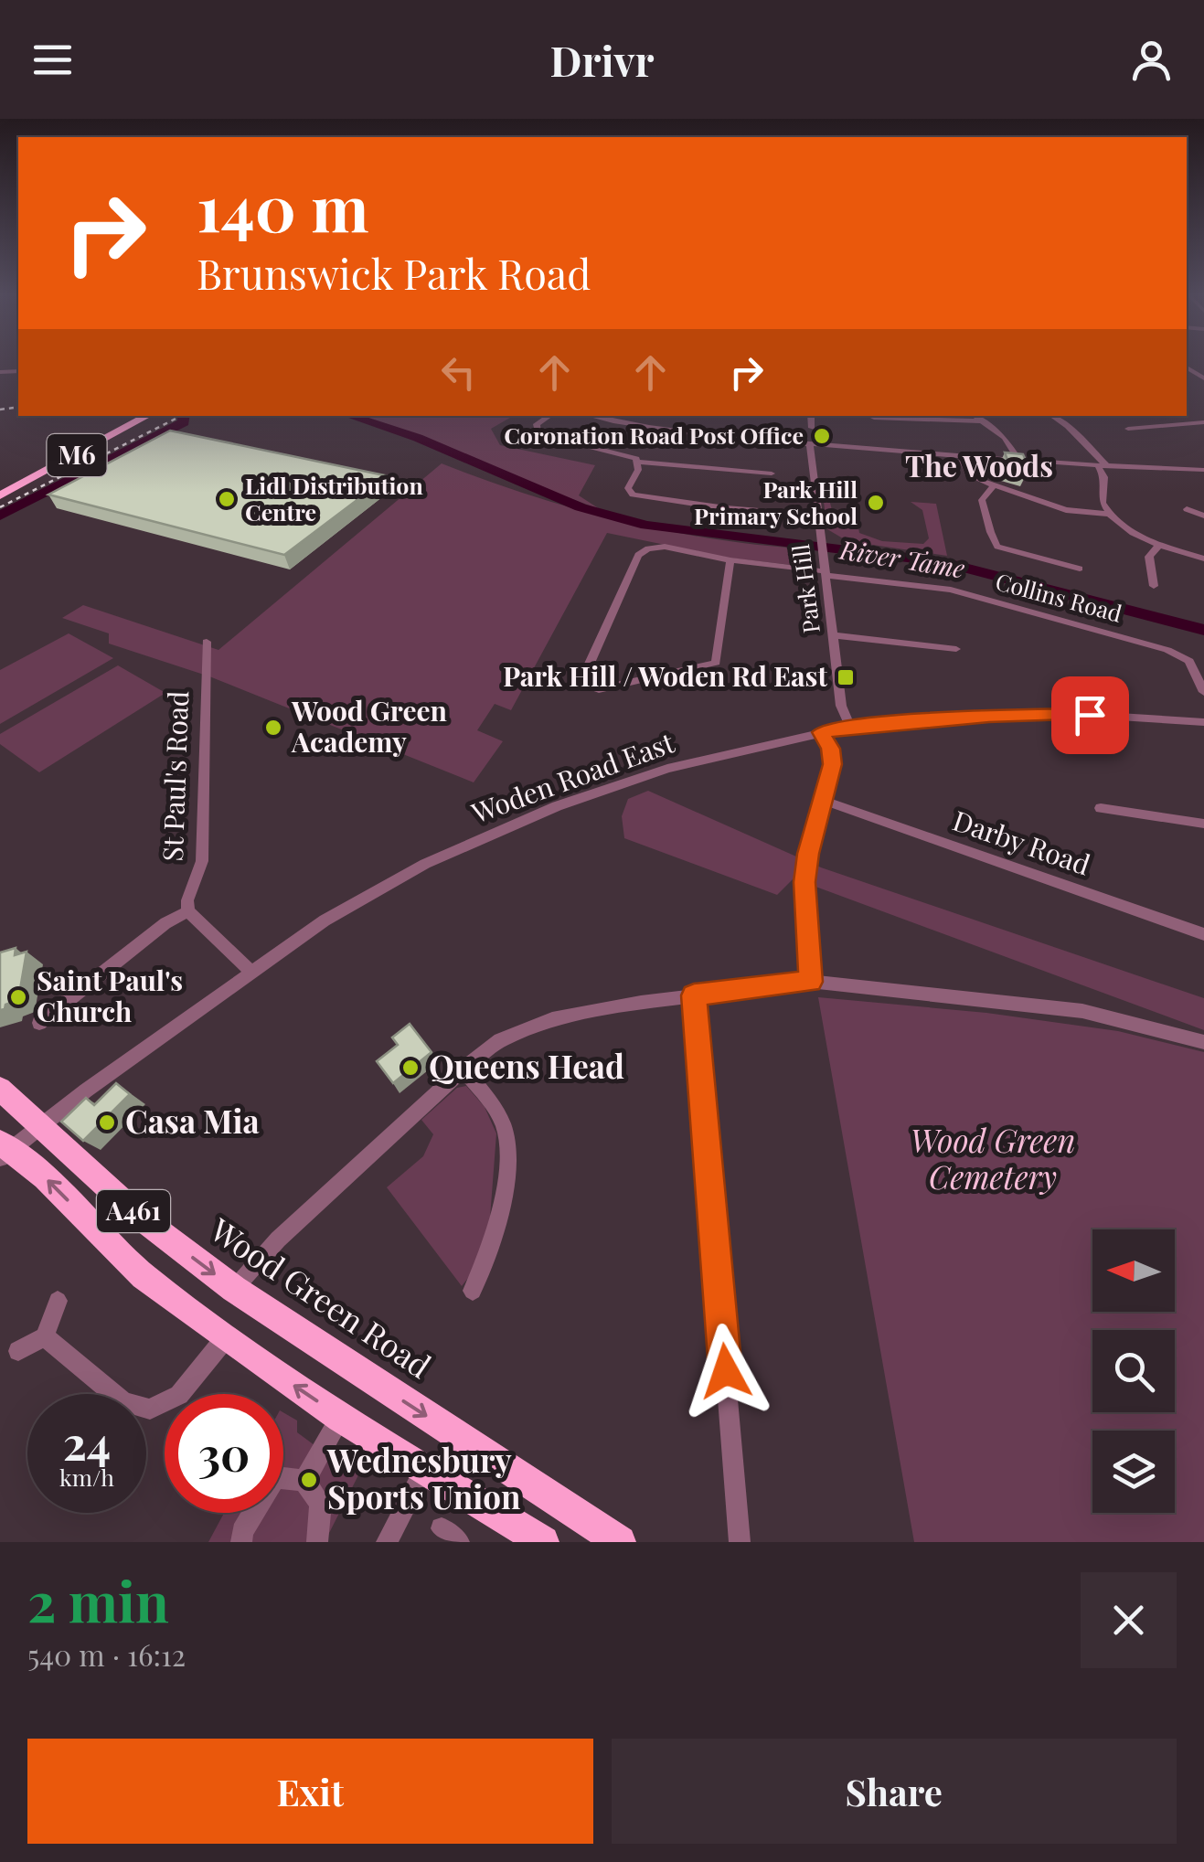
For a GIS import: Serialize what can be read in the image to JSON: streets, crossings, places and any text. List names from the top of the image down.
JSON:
{
  "streets": {
    "highway": ["M6", "A461", "Wood Green Road"],
    "street": [
      "Park Hill",
      "Collins Road",
      "St Paul's Road",
      "Woden Road East",
      "Darby Road"
    ]
  },
  "crossings": [
    ["Park Hill", "Collins Road"],
    ["Park Hill", "Woden Road East"],
    ["Woden Road East", "A461"],
    ["Woden Road East", "Wood Green Road"]
  ],
  "districts": ["The Woods"],
  "water": ["River Tame"],
  "parks": ["Wood Green Cemetery"],
  "places": {
    "other": [
      "Coronation Road Post Office",
      "Lidl Distribution Centre",
      "Park Hill Primary School",
      "Wood Green Academy",
      "Saint Paul's Church",
      "Queens Head",
      "Casa Mia",
      "Wednesbury Sports Union"
    ],
    "transit": ["Park Hill / Woden Rd East"]
  },
  "north": "left",
  "page": {
    "header": "Drivr",
    "turn": ["140 m", "Brunswick Park Road"],
    "speed": "24 km/h",
    "limit": "30",
    "heading": ["2 min", "540 m · 16:12"],
    "buttons": ["Exit", "Share"]
  }
}
